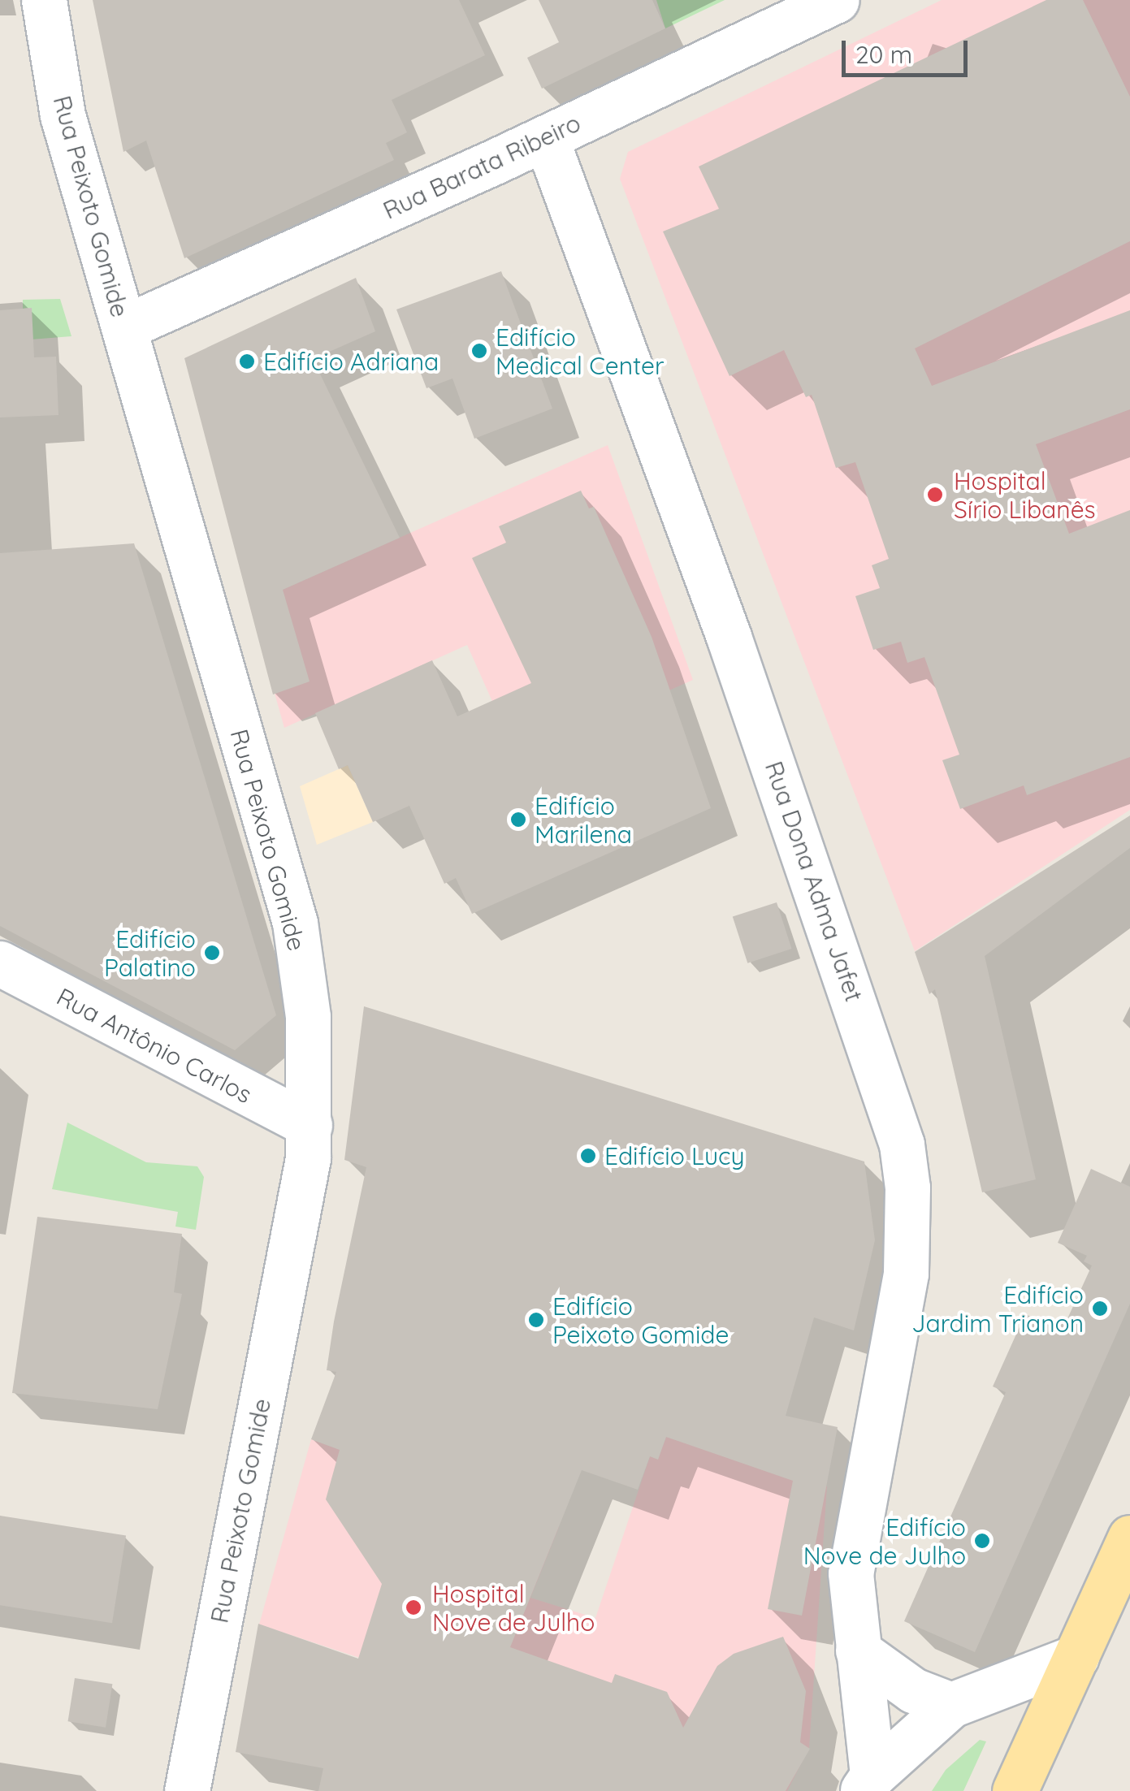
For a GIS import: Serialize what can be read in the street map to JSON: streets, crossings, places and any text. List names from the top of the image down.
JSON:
{
  "streets": {
    "street": [
      "Rua Barata Ribeiro",
      "Rua Peixoto Gomide",
      "Rua Dona Adma Jafet",
      "Rua Antônio Carlos"
    ]
  },
  "crossings": [
    ["Rua Barata Ribeiro", "Rua Peixoto Gomide"],
    ["Rua Barata Ribeiro", "Rua Dona Adma Jafet"],
    ["Rua Peixoto Gomide", "Rua Antônio Carlos"]
  ],
  "places": [
    "Edifício Medical Center",
    "Edifício Adriana",
    "Hospital Sírio Libanês",
    "Edifício Marilena",
    "Edifício Palatino",
    "Edifício Lucy",
    "Edifício Jardim Trianon",
    "Edifício Peixoto Gomide",
    "Edifício Nove de Julho",
    "Hospital Nove de Julho"
  ],
  "scale_bar": "20 m"
}
